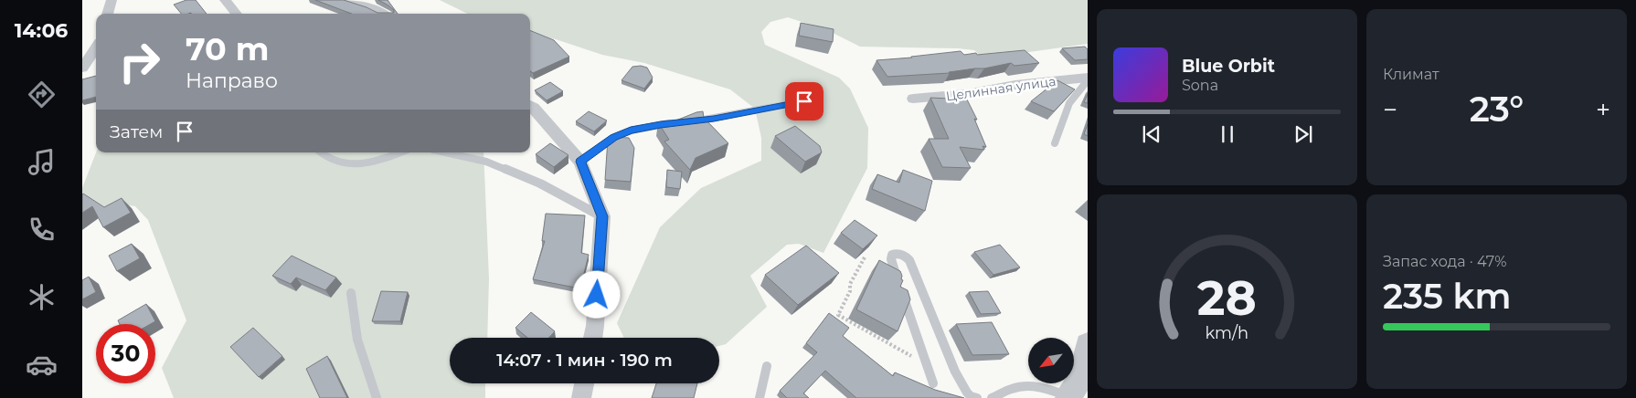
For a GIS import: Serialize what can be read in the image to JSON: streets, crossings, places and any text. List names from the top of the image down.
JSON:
{
  "streets": {
    "street": ["Целинная улица"]
  },
  "north": "bottom left",
  "page": {
    "tabs": "14:06",
    "tile": [
      "Климат",
      ["Запас хода · 47%", "235 km"]
    ],
    "turn": ["70 m", "Направо"],
    "song": ["Blue Orbit", "Sona"],
    "heat": ["−", "23°", "+"],
    "then": "Затем",
    "limit": "30",
    "trip": "14:07 · 1 мин · 190 m",
    "gauge": ["28", "km/h"]
  }
}
